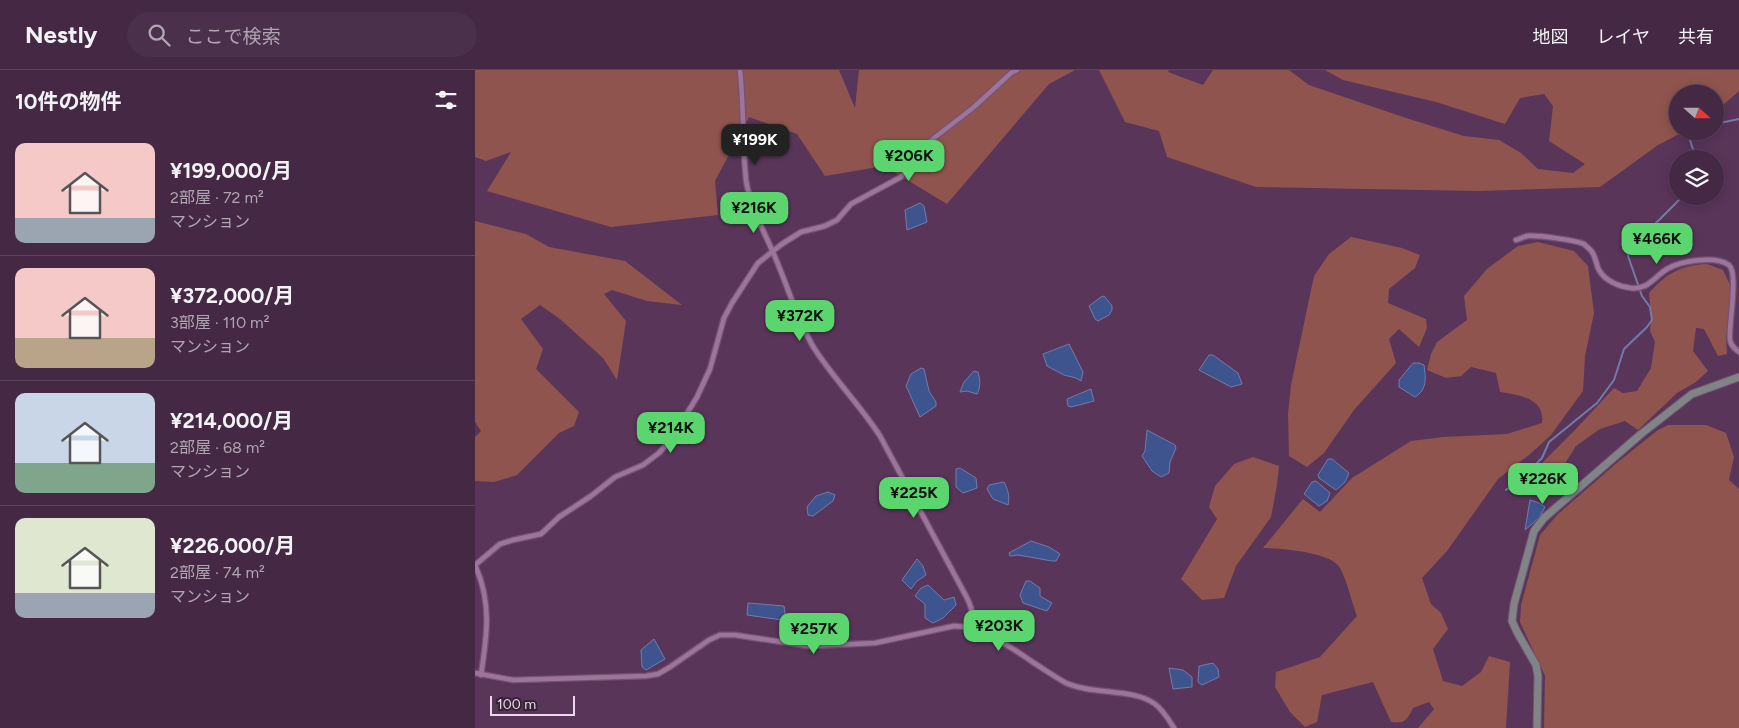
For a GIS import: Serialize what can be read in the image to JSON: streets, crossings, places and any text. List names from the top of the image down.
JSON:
{
  "scale_bar": "100 m",
  "north": "right",
  "page": {
    "header": "Nestly",
    "search": "ここで検索",
    "nav": ["地図", "レイヤ", "共有"],
    "heading": "10件の物件",
    "price": [
      "¥199K",
      "¥206K",
      "¥216K",
      "¥466K",
      "¥372K",
      "¥214K",
      "¥226K",
      "¥225K",
      "¥203K",
      "¥257K"
    ],
    "list": [
      {
        "name": "¥199,000/月",
        "note": "2部屋 · 72 m² · マンション"
      },
      {
        "name": "¥372,000/月",
        "note": "3部屋 · 110 m² · マンション"
      },
      {
        "name": "¥214,000/月",
        "note": "2部屋 · 68 m² · マンション"
      },
      {
        "name": "¥226,000/月",
        "note": "2部屋 · 74 m² · マンション"
      }
    ],
    "scale": "100 m"
  }
}
